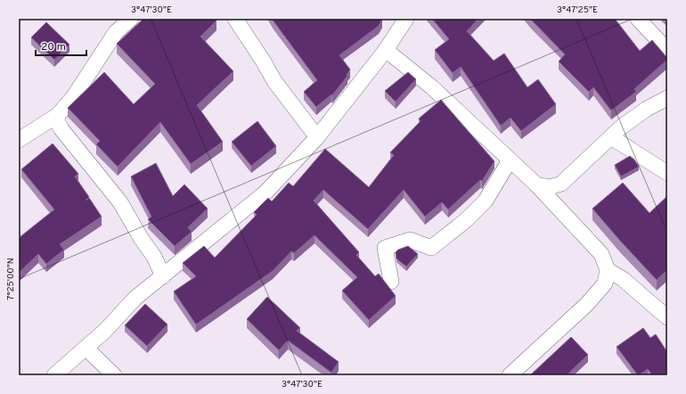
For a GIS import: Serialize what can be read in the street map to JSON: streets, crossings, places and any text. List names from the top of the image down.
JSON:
{
  "scale_bar": "20 m",
  "coordinates": ["3°47'30\"E", "3°47'25\"E", "7°25'00\"N"]
}
